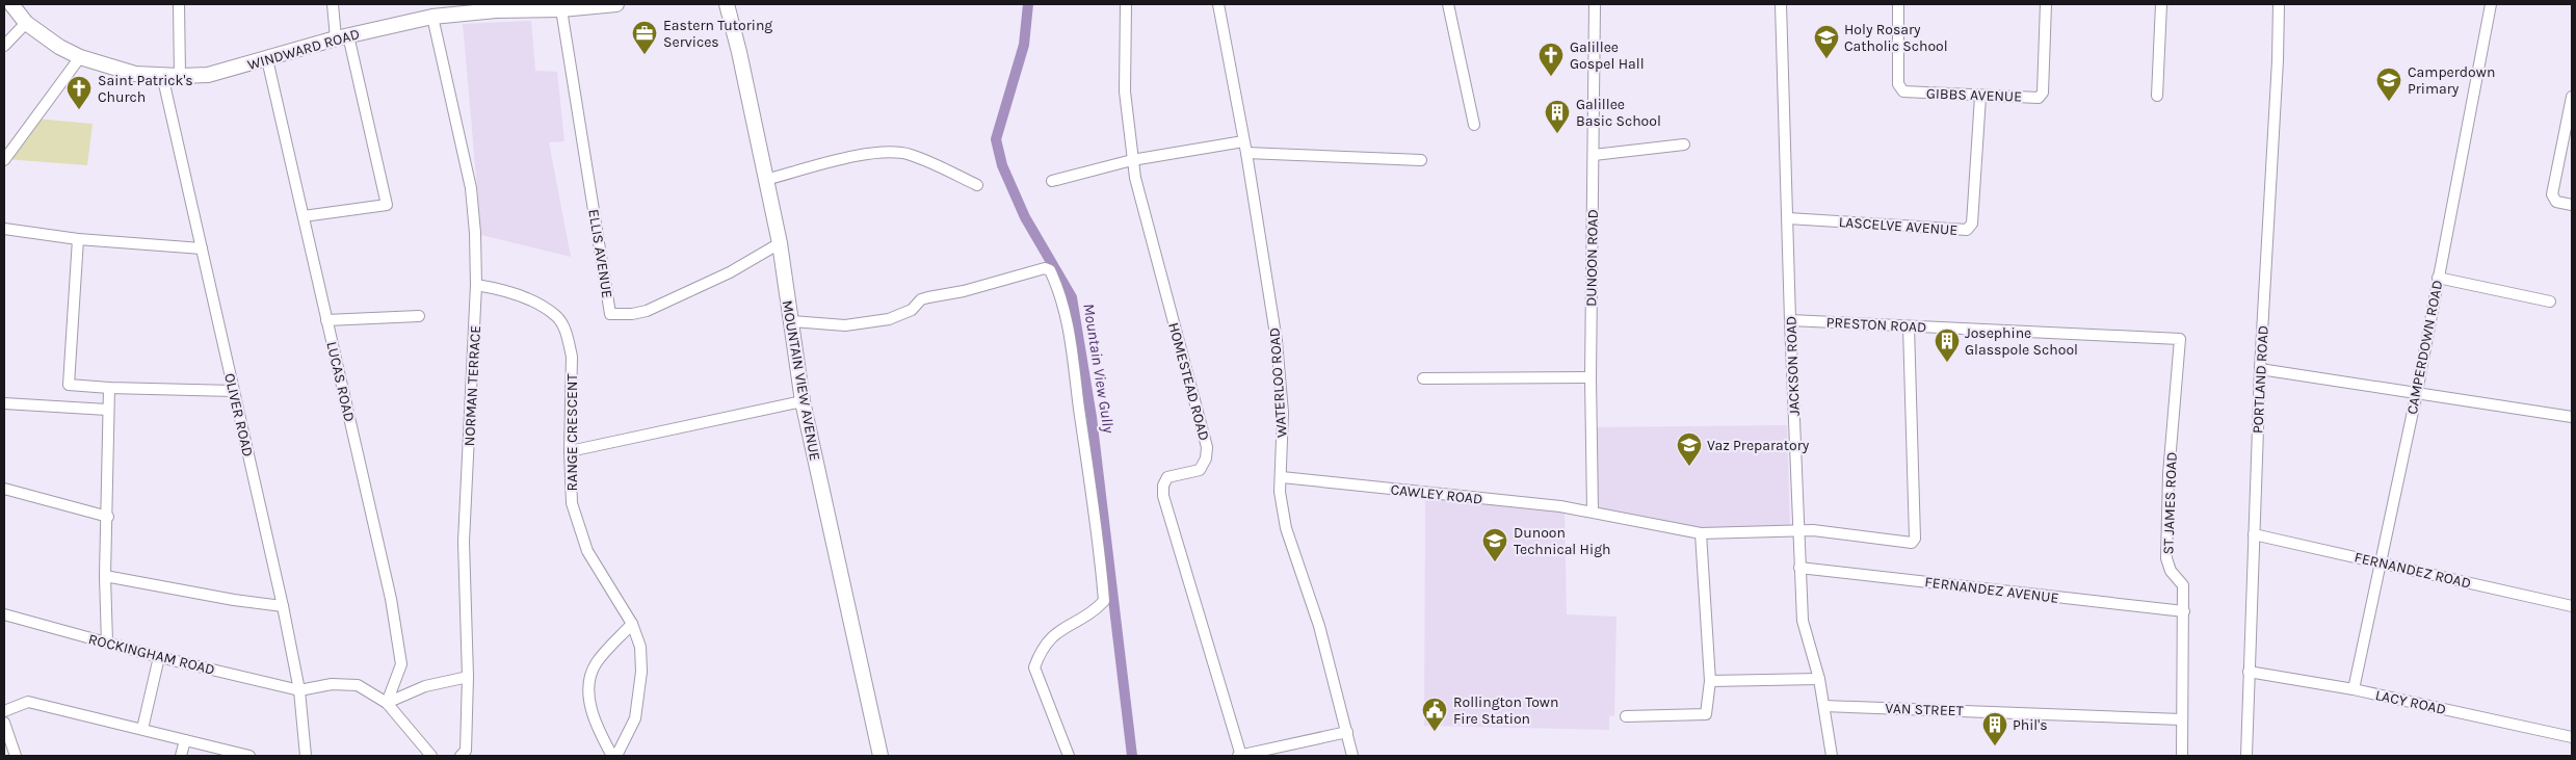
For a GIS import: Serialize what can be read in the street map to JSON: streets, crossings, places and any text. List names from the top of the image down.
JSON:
{
  "streets": {
    "main road": ["WINDWARD ROAD", "MOUNTAIN VIEW AVENUE"],
    "street": [
      "GIBBS AVENUE",
      "LASCELVE AVENUE",
      "ELLIS AVENUE",
      "DUNOON ROAD",
      "PRESTON ROAD",
      "CAMPERDOWN ROAD",
      "JACKSON ROAD",
      "PORTLAND ROAD",
      "LUCAS ROAD",
      "HOMESTEAD ROAD",
      "WATERLOO ROAD",
      "NORMAN TERRACE",
      "OLIVER ROAD",
      "RANGE CRESCENT",
      "CAWLEY ROAD",
      "ST JAMES ROAD",
      "FERNANDEZ ROAD",
      "FERNANDEZ AVENUE",
      "ROCKINGHAM ROAD",
      "LACY ROAD",
      "VAN STREET"
    ]
  },
  "crossings": [
    ["WINDWARD ROAD", "ELLIS AVENUE"],
    ["WINDWARD ROAD", "LUCAS ROAD"],
    ["WINDWARD ROAD", "NORMAN TERRACE"],
    ["WINDWARD ROAD", "OLIVER ROAD"],
    ["GIBBS AVENUE", "LASCELVE AVENUE"],
    ["LASCELVE AVENUE", "JACKSON ROAD"],
    ["ELLIS AVENUE", "MOUNTAIN VIEW AVENUE"],
    ["DUNOON ROAD", "CAWLEY ROAD"],
    ["PRESTON ROAD", "JACKSON ROAD"],
    ["PRESTON ROAD", "CAWLEY ROAD"],
    ["PRESTON ROAD", "ST JAMES ROAD"],
    ["CAMPERDOWN ROAD", "FERNANDEZ ROAD"],
    ["CAMPERDOWN ROAD", "LACY ROAD"],
    ["JACKSON ROAD", "CAWLEY ROAD"],
    ["JACKSON ROAD", "FERNANDEZ AVENUE"],
    ["JACKSON ROAD", "VAN STREET"],
    ["PORTLAND ROAD", "FERNANDEZ ROAD"],
    ["PORTLAND ROAD", "LACY ROAD"],
    ["WATERLOO ROAD", "CAWLEY ROAD"],
    ["NORMAN TERRACE", "RANGE CRESCENT"],
    ["OLIVER ROAD", "ROCKINGHAM ROAD"],
    ["ST JAMES ROAD", "FERNANDEZ AVENUE"],
    ["ST JAMES ROAD", "VAN STREET"]
  ],
  "water": ["Mountain View Gully"],
  "places": {
    "office": ["Eastern Tutoring Services"],
    "school or university": [
      "Holy Rosary Catholic School",
      "Camperdown Primary",
      "Vaz Preparatory",
      "Dunoon Technical High"
    ],
    "church": ["Galillee Gospel Hall", "Saint Patrick's Church"],
    "building": ["Galillee Basic School", "Josephine Glasspole School", "Phil's"],
    "public building": ["Rollington Town Fire Station"]
  }
}
